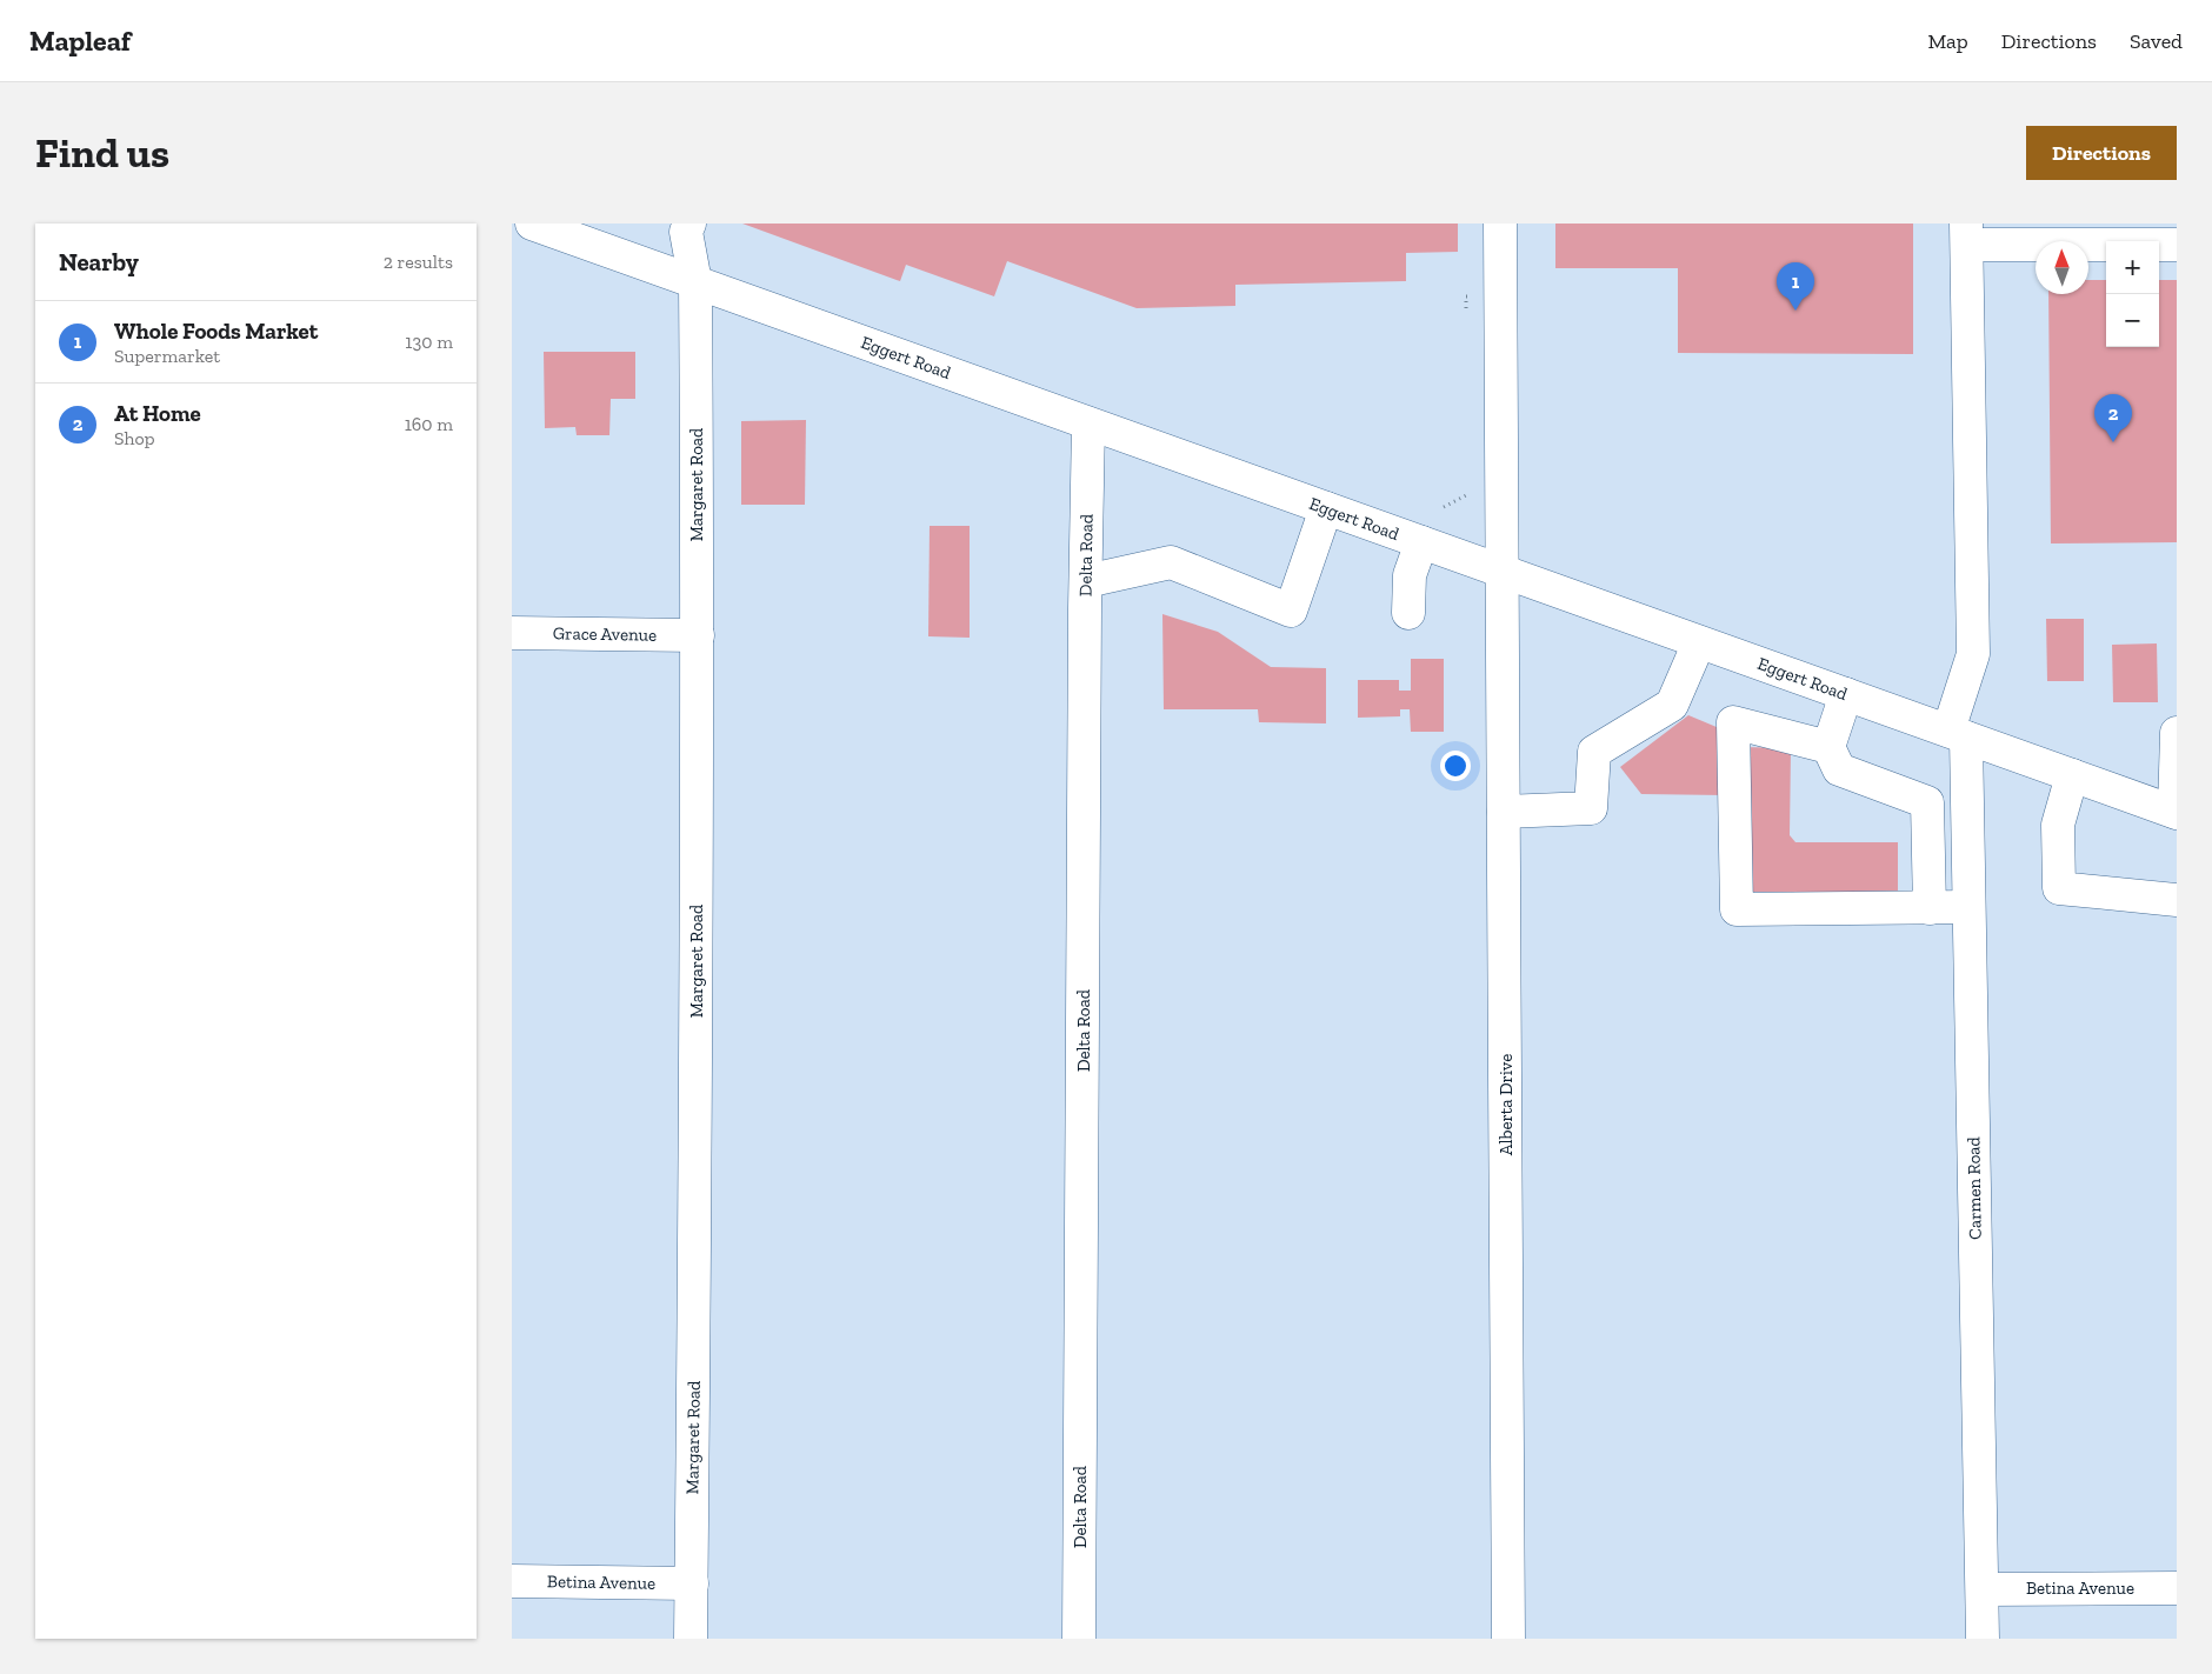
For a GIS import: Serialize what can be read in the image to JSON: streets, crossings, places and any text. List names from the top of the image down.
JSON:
{
  "streets": {
    "street": [
      "Eggert Road",
      "Margaret Road",
      "Delta Road",
      "Grace Avenue",
      "Alberta Drive",
      "Carmen Road",
      "Betina Avenue"
    ]
  },
  "crossings": [
    ["Eggert Road", "Margaret Road"],
    ["Eggert Road", "Delta Road"],
    ["Eggert Road", "Alberta Drive"],
    ["Eggert Road", "Carmen Road"],
    ["Margaret Road", "Grace Avenue"],
    ["Margaret Road", "Betina Avenue"],
    ["Carmen Road", "Betina Avenue"]
  ],
  "north": "top",
  "page": {
    "header": "Mapleaf",
    "nav": ["Map", "Directions", "Saved"],
    "buttons": "Directions",
    "title": "Find us",
    "heading": ["Nearby", "2 results"],
    "map_buttons": ["+", "−"],
    "pins": ["1", "2"],
    "list": [
      {
        "mark": "1",
        "name": "Whole Foods Market",
        "note": "Supermarket",
        "value": "130 m"
      },
      {
        "mark": "2",
        "name": "At Home",
        "note": "Shop",
        "value": "160 m"
      }
    ]
  }
}
